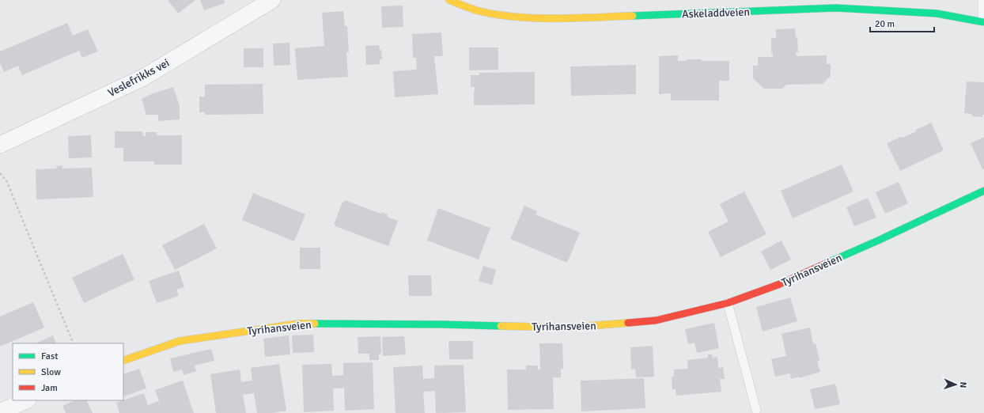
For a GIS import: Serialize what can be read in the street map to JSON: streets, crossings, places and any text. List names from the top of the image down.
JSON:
{
  "streets": {
    "street": ["Askeladdveien", "Veslefrikks vei", "Tyrihansveien"]
  },
  "legend": ["Fast", "Slow", "Jam"],
  "scale_bar": "20 m",
  "north": "right"
}
